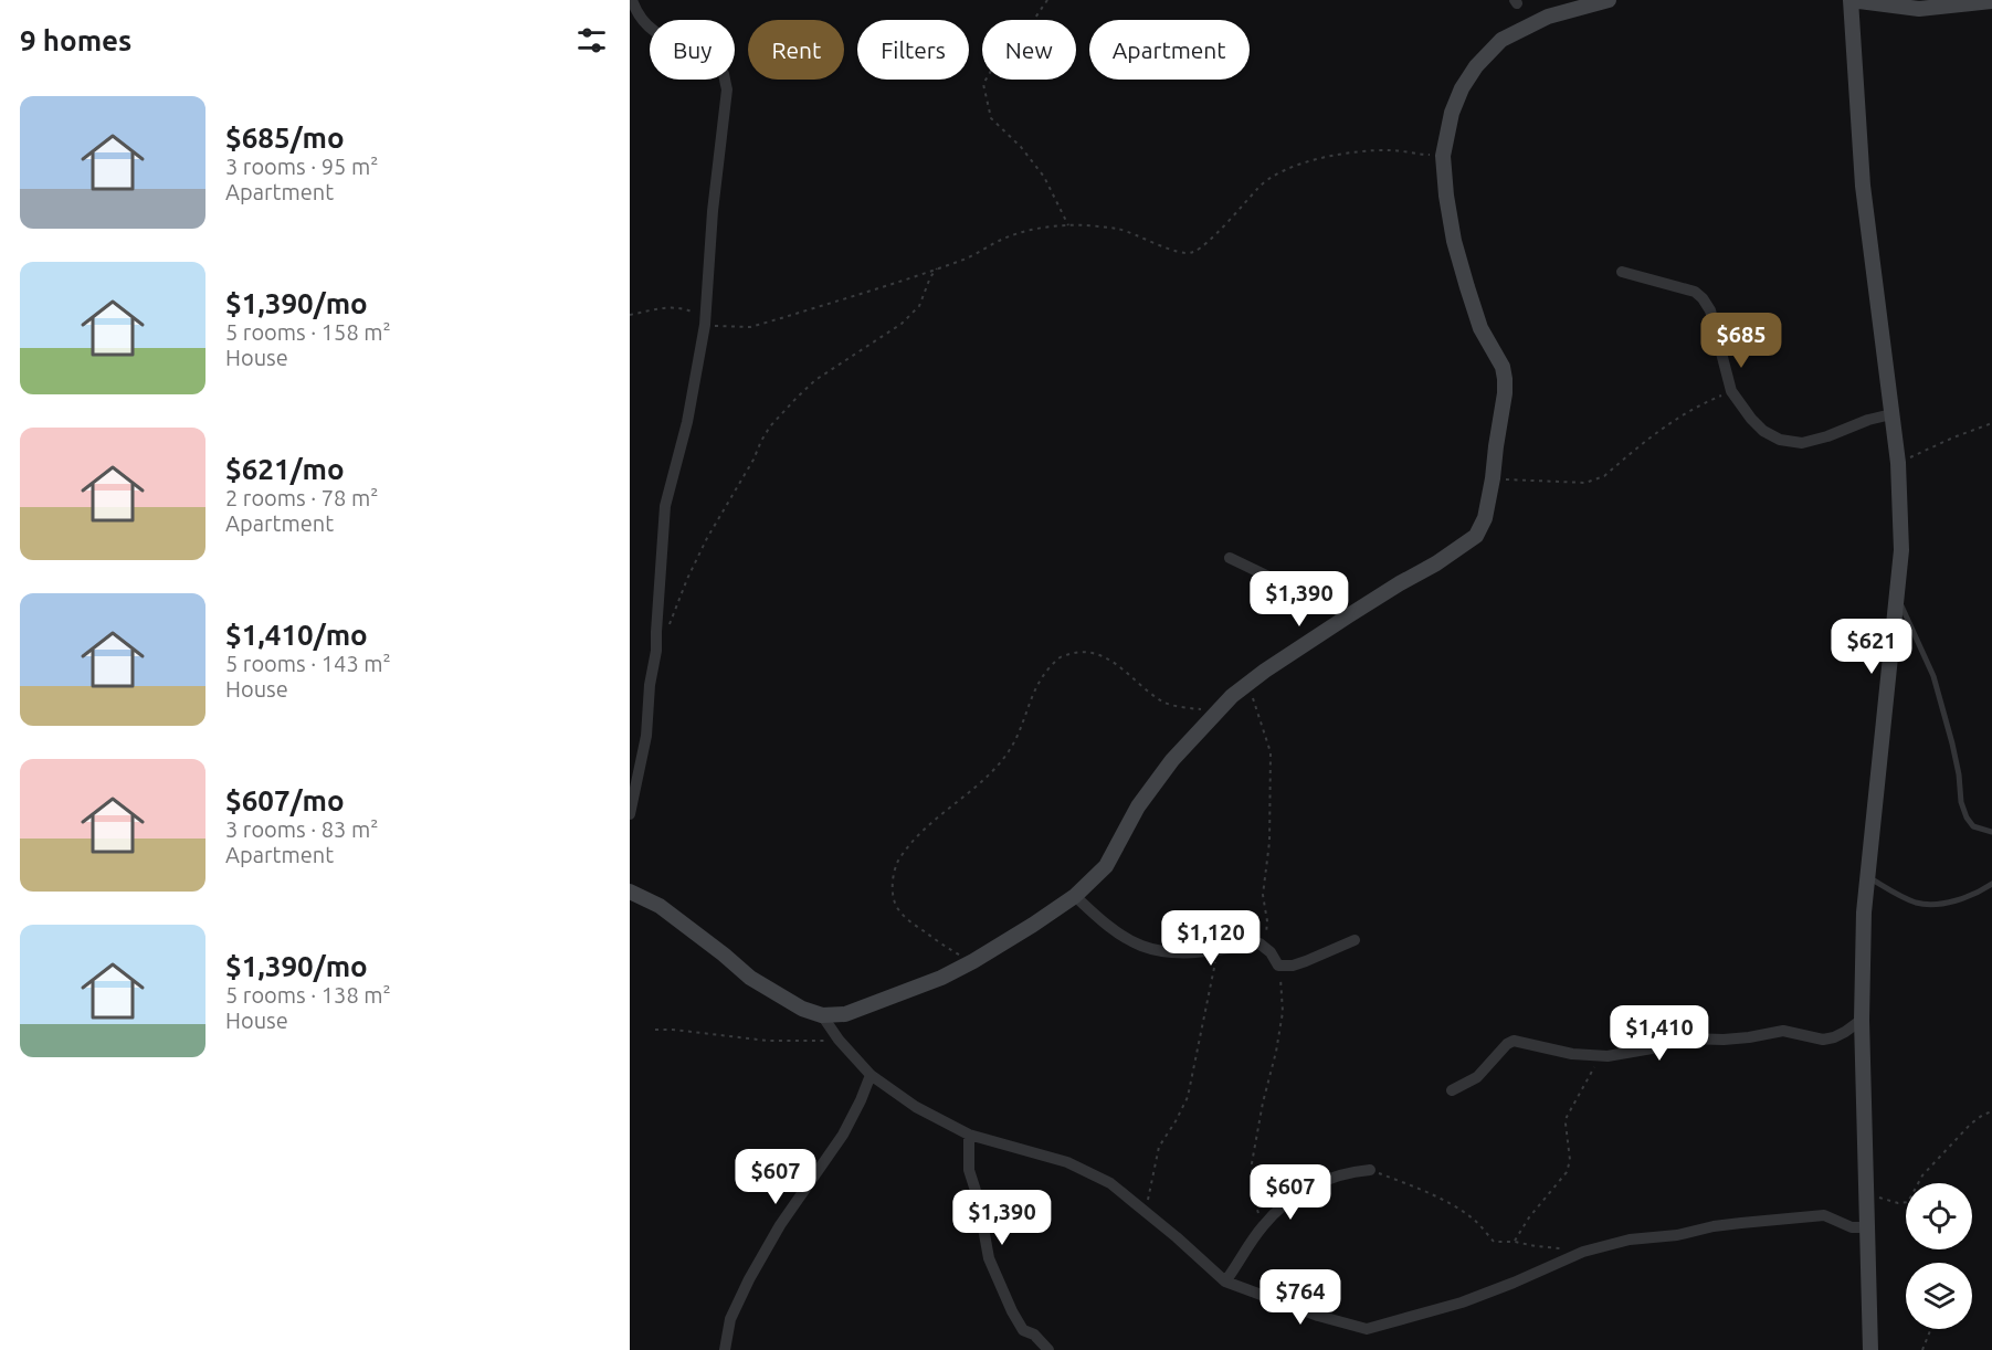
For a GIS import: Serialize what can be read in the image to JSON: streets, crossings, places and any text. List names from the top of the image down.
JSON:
{
  "page": {
    "heading": "9 homes",
    "chip": [
      "Buy",
      "Rent",
      "Filters",
      "New",
      "Apartment"
    ],
    "list": [
      {
        "name": "$685/mo",
        "note": "3 rooms · 95 m² · Apartment"
      },
      {
        "name": "$1,390/mo",
        "note": "5 rooms · 158 m² · House"
      },
      {
        "name": "$621/mo",
        "note": "2 rooms · 78 m² · Apartment"
      },
      {
        "name": "$1,410/mo",
        "note": "5 rooms · 143 m² · House"
      },
      {
        "name": "$607/mo",
        "note": "3 rooms · 83 m² · Apartment"
      },
      {
        "name": "$1,390/mo",
        "note": "5 rooms · 138 m² · House"
      }
    ],
    "price": [
      "$685",
      "$1,390",
      "$621",
      "$1,120",
      "$1,410",
      "$607",
      "$607",
      "$1,390",
      "$764"
    ]
  }
}
